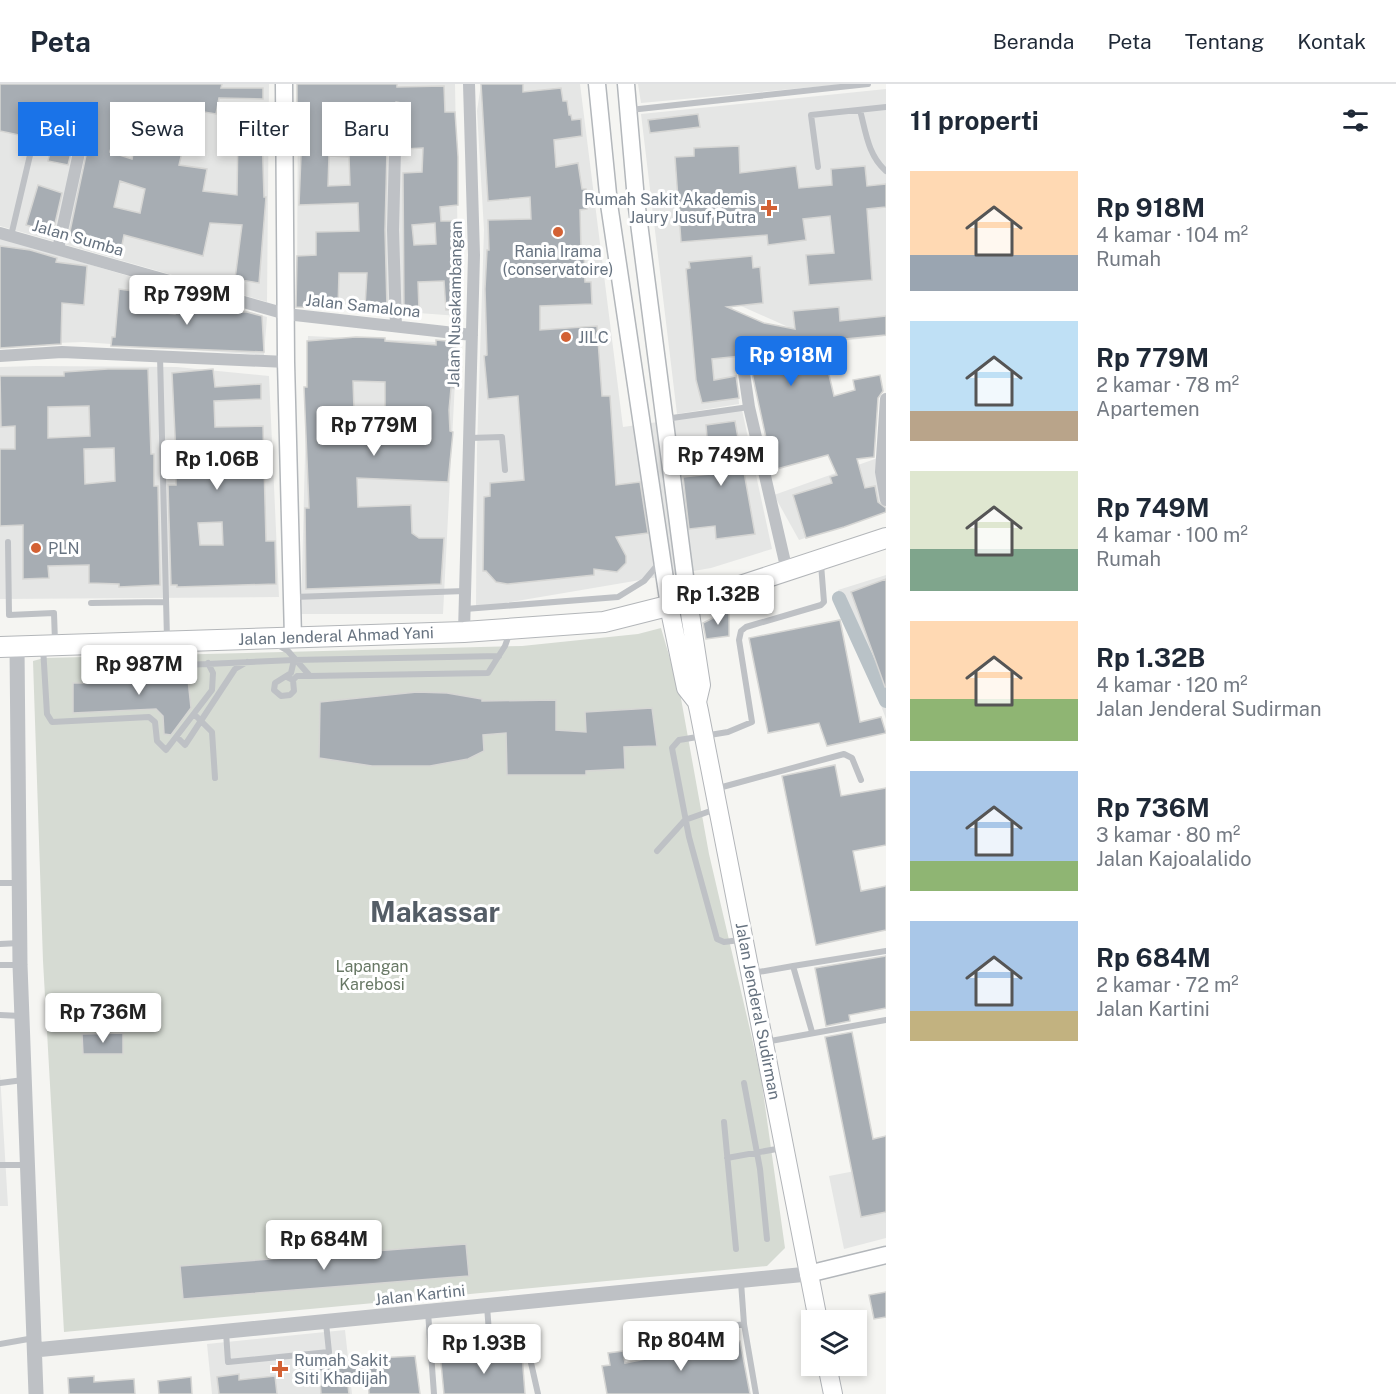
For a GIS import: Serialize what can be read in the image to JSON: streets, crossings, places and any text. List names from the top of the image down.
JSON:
{
  "streets": {
    "highway": ["Jalan Jenderal Ahmad Yani"],
    "main road": ["Jalan Jenderal Sudirman"],
    "street": [
      "Jalan Sumba",
      "Jalan Nusakambangan",
      "Jalan Samalona",
      "Jalan Kartini"
    ]
  },
  "crossings": [
    ["Jalan Sumba", "Jalan Samalona"],
    ["Jalan Nusakambangan", "Jalan Samalona"],
    ["Jalan Nusakambangan", "Jalan Jenderal Ahmad Yani"],
    ["Jalan Jenderal Ahmad Yani", "Jalan Jenderal Sudirman"],
    ["Jalan Jenderal Sudirman", "Jalan Kartini"]
  ],
  "districts": ["Makassar"],
  "parks": ["Lapangan Karebosi"],
  "places": {
    "health": ["Rumah Sakit Akademis Jaury Jusuf Putra", "Rumah Sakit Siti Khadijah"],
    "other": ["Rania Irama (conservatoire)", "JILC", "PLN"]
  },
  "page": {
    "header": "Peta",
    "nav": [
      "Beranda",
      "Peta",
      "Tentang",
      "Kontak"
    ],
    "heading": "11 properti",
    "chip": [
      "Beli",
      "Sewa",
      "Filter",
      "Baru"
    ],
    "list": [
      {
        "name": "Rp 918M",
        "note": "4 kamar · 104 m² · Rumah"
      },
      {
        "name": "Rp 779M",
        "note": "2 kamar · 78 m² · Apartemen"
      },
      {
        "name": "Rp 749M",
        "note": "4 kamar · 100 m² · Rumah"
      },
      {
        "name": "Rp 1.32B",
        "note": "4 kamar · 120 m² · Jalan Jenderal Sudirman"
      },
      {
        "name": "Rp 736M",
        "note": "3 kamar · 80 m² · Jalan Kajoalalido"
      },
      {
        "name": "Rp 684M",
        "note": "2 kamar · 72 m² · Jalan Kartini"
      }
    ],
    "price": [
      "Rp 799M",
      "Rp 918M",
      "Rp 779M",
      "Rp 749M",
      "Rp 1.06B",
      "Rp 1.32B",
      "Rp 987M",
      "Rp 736M",
      "Rp 684M",
      "Rp 804M",
      "Rp 1.93B"
    ]
  }
}
